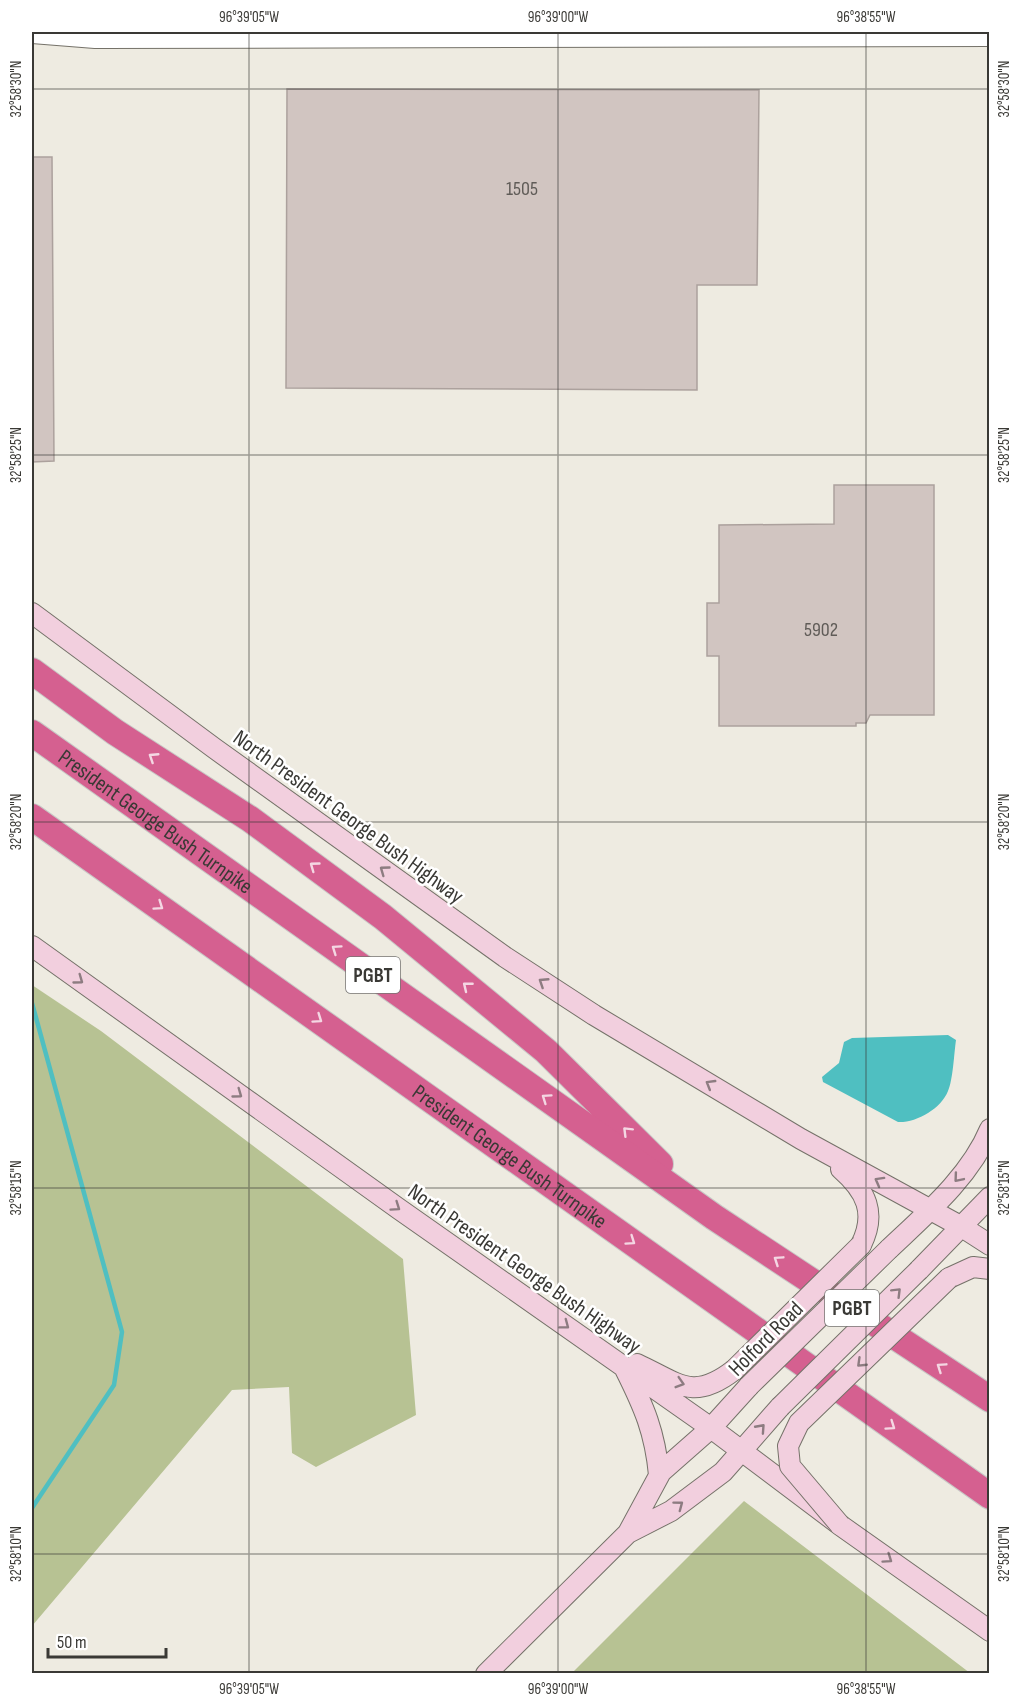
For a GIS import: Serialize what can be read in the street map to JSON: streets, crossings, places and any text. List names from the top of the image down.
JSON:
{
  "streets": {
    "highway": ["President George Bush Turnpike", "PGBT"],
    "main road": ["North President George Bush Highway", "Holford Road"]
  },
  "crossings": [
    ["North President George Bush Highway", "Holford Road"]
  ],
  "house_numbers": ["1505", "5902"],
  "scale_bar": "50 m",
  "coordinates": [
    "96°39'05\"W",
    "96°39'00\"W",
    "96°38'55\"W",
    "32°58'30\"N",
    "32°58'25\"N",
    "32°58'20\"N",
    "32°58'15\"N",
    "32°58'10\"N"
  ]
}
